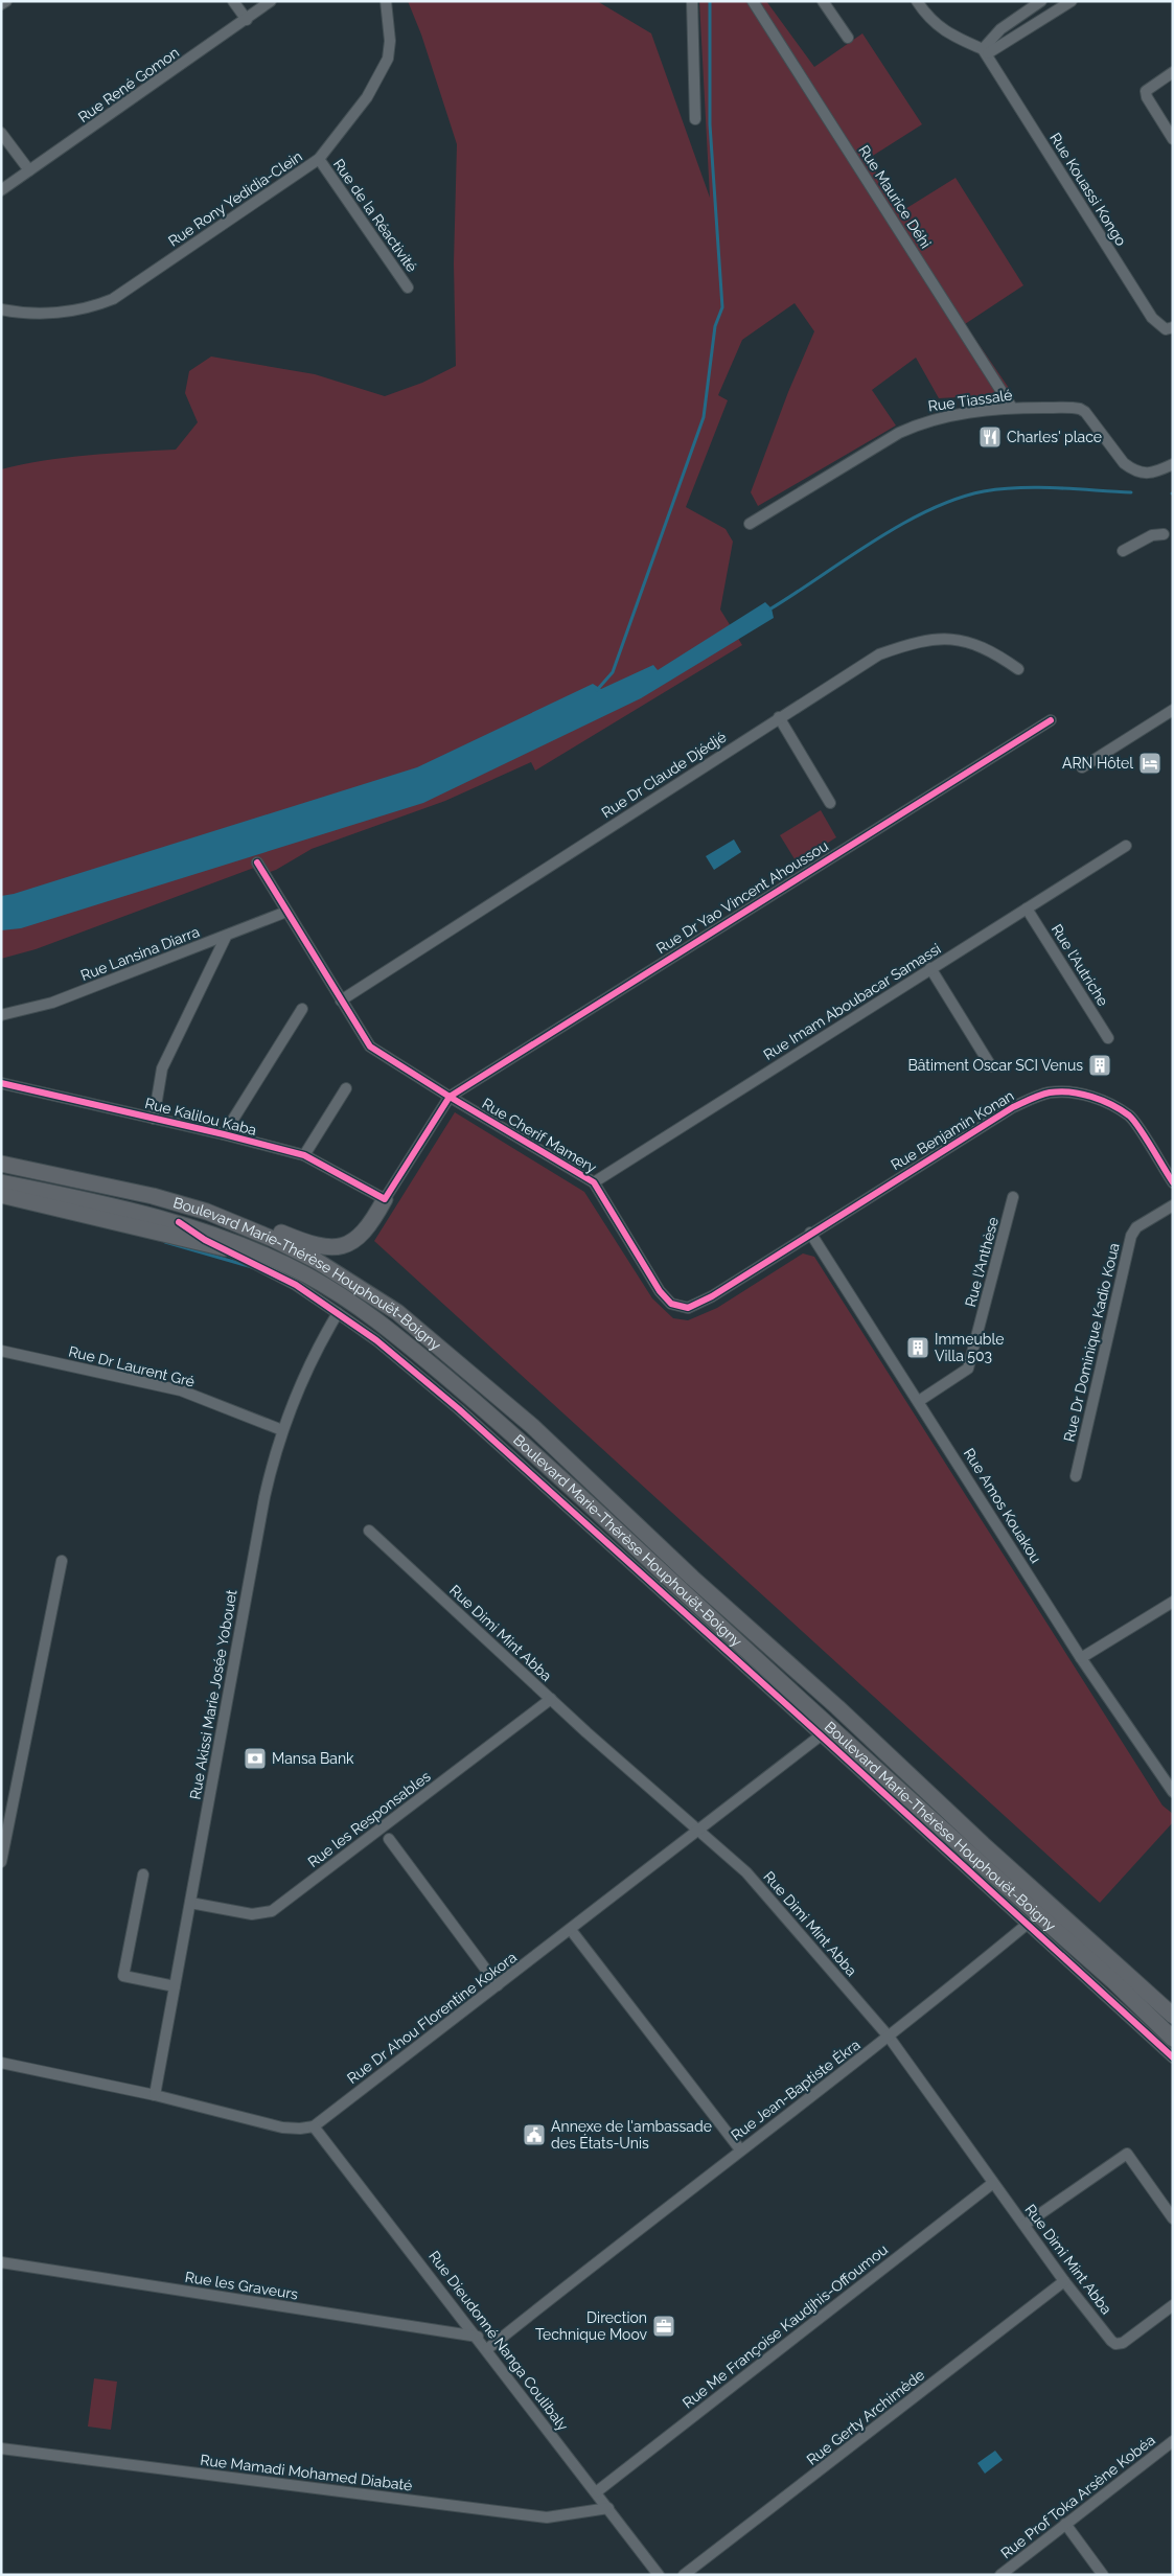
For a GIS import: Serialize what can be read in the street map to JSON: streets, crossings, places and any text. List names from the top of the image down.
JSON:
{
  "streets": {
    "main road": ["Boulevard Marie-Thérèse Houphouët-Boigny"],
    "street": [
      "Rue René Gomon",
      "Rue Kouassi Kongo",
      "Rue Maurice Déhi",
      "Rue Rony Yedidia-Clein",
      "Rue de la Réactivité",
      "Rue Tiassalé",
      "Rue Dr Claude Djédjé",
      "Rue Dr Yao Vincent Ahoussou",
      "Rue Lansina Diarra",
      "Rue l'Autriche",
      "Rue Imam Aboubacar Samassi",
      "Rue Kalilou Kaba",
      "Rue Benjamin Konan",
      "Rue Cherif Mamery",
      "Rue l'Anthèse",
      "Rue Dr Dominique Kadio Koua",
      "Rue Dr Laurent Gré",
      "Rue Amos Kouakou",
      "Rue Dimi Mint Abba",
      "Rue Akissi Marie Josée Yobouet",
      "Rue les Responsables",
      "Rue Dr Ahou Florentine Kokora",
      "Rue Jean-Baptiste Ékra",
      "Rue les Graveurs",
      "Rue Me Françoise Kaudjhis-Offoumou",
      "Rue Dieudonné Nanga Coulibaly",
      "Rue Gerty Archimède",
      "Rue Mamadi Mohamed Diabaté",
      "Rue Prof Toka Arsène Kobéa"
    ]
  },
  "crossings": [
    ["Rue Maurice Déhi", "Rue Tiassalé"],
    ["Rue Rony Yedidia-Clein", "Rue de la Réactivité"],
    ["Rue Dr Claude Djédjé", "Rue Cherif Mamery"],
    ["Rue Dr Yao Vincent Ahoussou", "Rue Cherif Mamery"],
    ["Rue Lansina Diarra", "Rue Cherif Mamery"],
    ["Rue l'Autriche", "Rue Imam Aboubacar Samassi"],
    ["Rue Imam Aboubacar Samassi", "Rue Cherif Mamery"],
    ["Rue Benjamin Konan", "Rue Cherif Mamery"],
    ["Rue Benjamin Konan", "Rue Amos Kouakou"],
    ["Rue Cherif Mamery", "Rue Amos Kouakou"],
    ["Rue l'Anthèse", "Rue Amos Kouakou"],
    ["Rue Dr Laurent Gré", "Rue Akissi Marie Josée Yobouet"],
    ["Rue Dimi Mint Abba", "Rue les Responsables"],
    ["Rue Dimi Mint Abba", "Rue Dr Ahou Florentine Kokora"],
    ["Rue Dimi Mint Abba", "Rue Jean-Baptiste Ékra"],
    ["Rue Dimi Mint Abba", "Rue Me Françoise Kaudjhis-Offoumou"],
    ["Rue Dimi Mint Abba", "Rue Gerty Archimède"],
    ["Rue Akissi Marie Josée Yobouet", "Rue les Responsables"],
    ["Rue Dr Ahou Florentine Kokora", "Rue Dieudonné Nanga Coulibaly"],
    ["Rue Jean-Baptiste Ékra", "Rue Dieudonné Nanga Coulibaly"],
    ["Rue les Graveurs", "Rue Dieudonné Nanga Coulibaly"],
    ["Rue Me Françoise Kaudjhis-Offoumou", "Rue Dieudonné Nanga Coulibaly"],
    ["Rue Dieudonné Nanga Coulibaly", "Rue Mamadi Mohamed Diabaté"]
  ],
  "places": {
    "restaurant": ["Charles' place"],
    "hotel": ["ARN Hôtel"],
    "building": ["Bâtiment Oscar SCI Venus", "Immeuble Villa 503"],
    "bank": ["Mansa Bank"],
    "public building": ["Annexe de l'ambassade des États-Unis"],
    "office": ["Direction Technique Moov"]
  }
}
